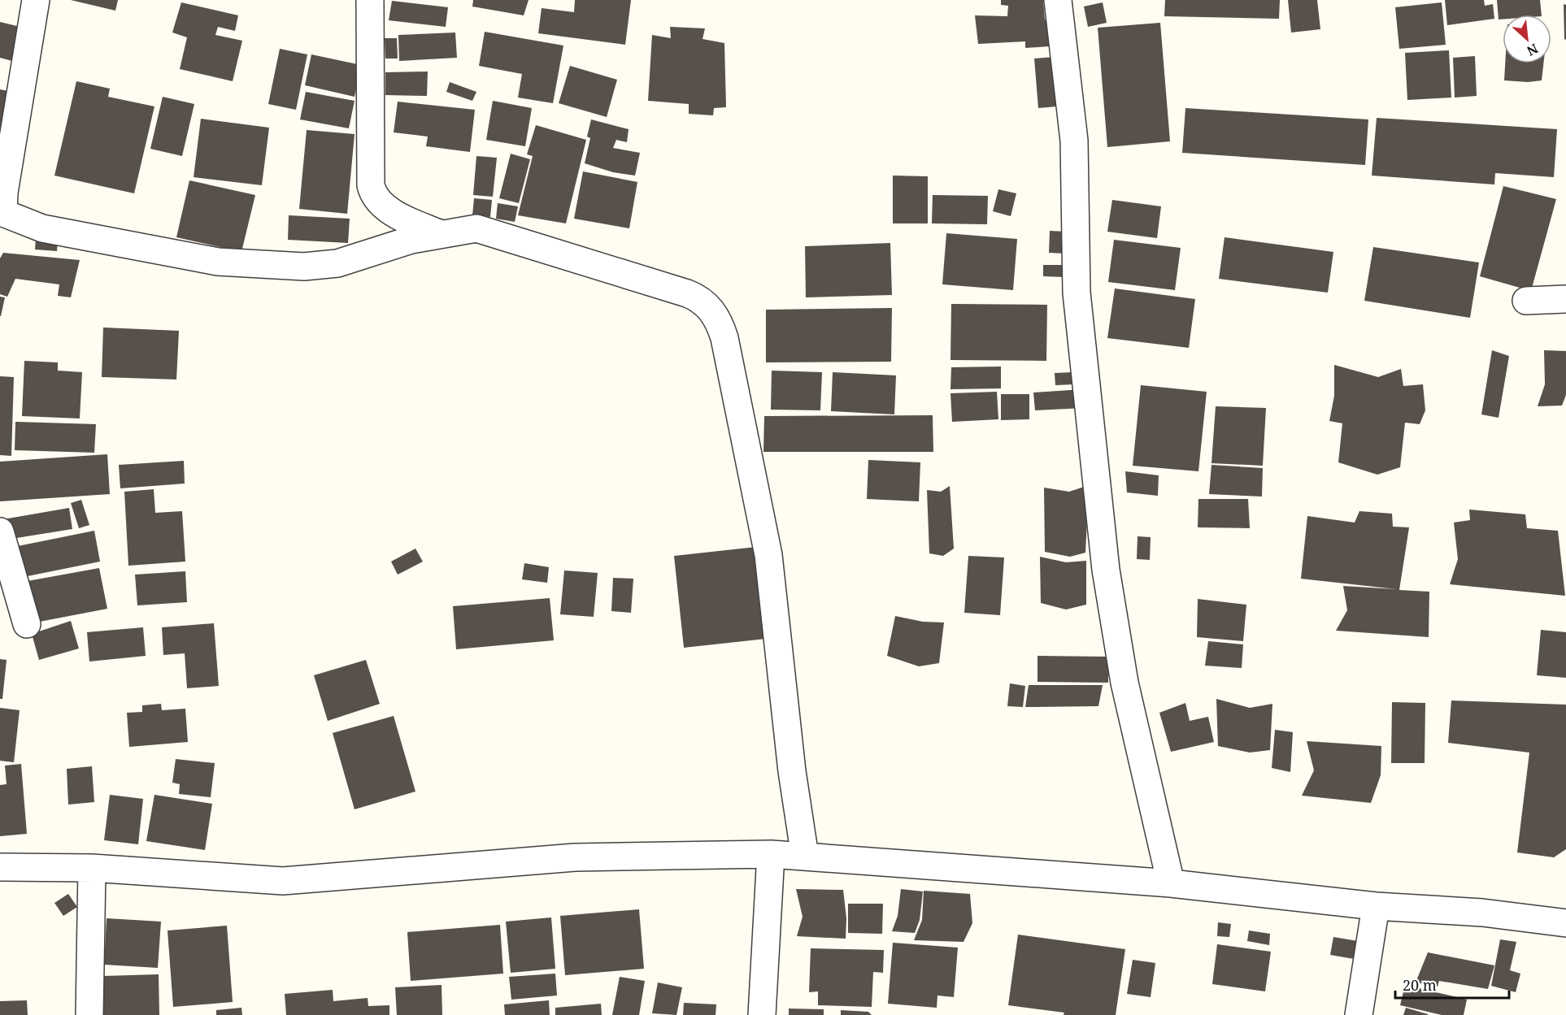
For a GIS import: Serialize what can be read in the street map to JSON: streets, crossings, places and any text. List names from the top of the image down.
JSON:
{
  "scale_bar": "20 m",
  "north": "bottom right"
}
